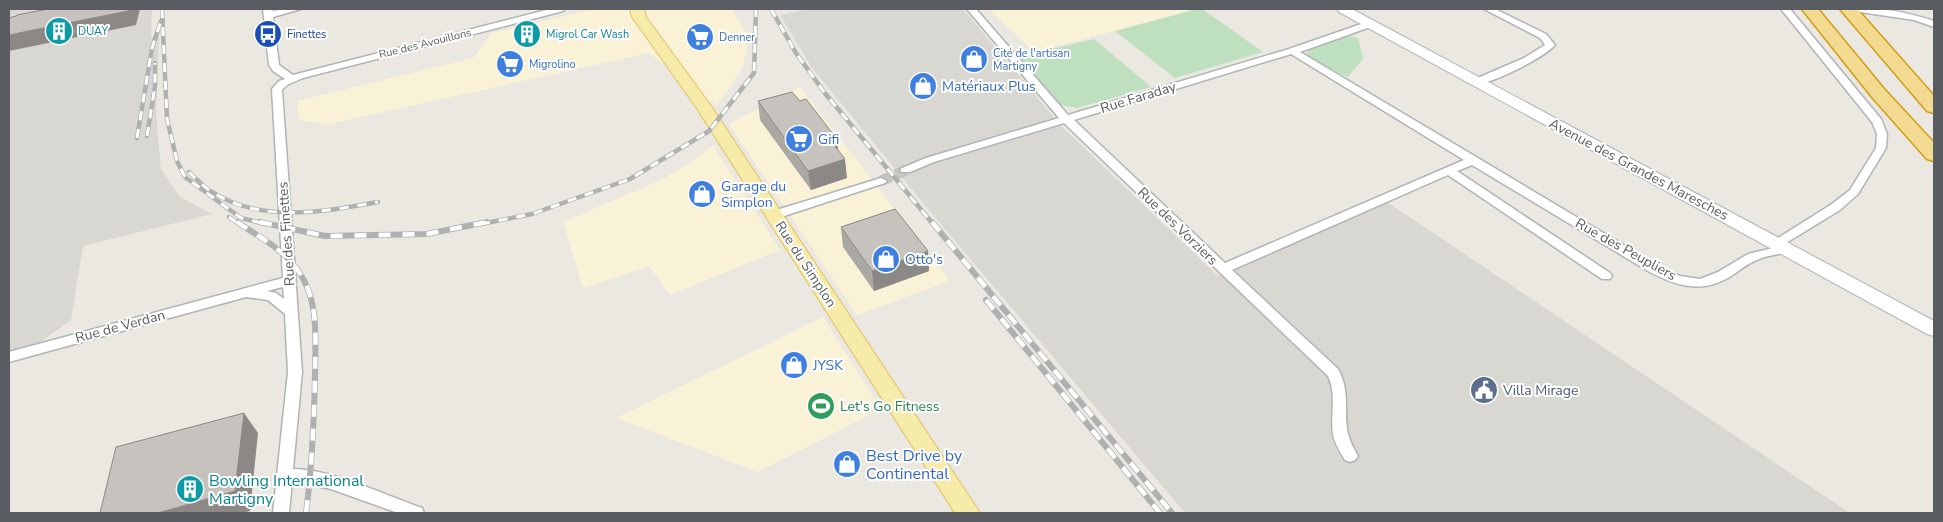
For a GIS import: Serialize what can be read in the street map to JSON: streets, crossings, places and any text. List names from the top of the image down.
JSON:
{
  "streets": {
    "main road": ["Avenue des Grandes Maresches", "Rue du Simplon"],
    "street": [
      "Rue des Avouillons",
      "Rue Faraday",
      "Rue des Vorziers",
      "Rue des Finettes",
      "Rue des Peupliers",
      "Rue de Verdan"
    ]
  },
  "crossings": [
    ["Rue des Avouillons", "Rue des Finettes"],
    ["Rue Faraday", "Avenue des Grandes Maresches"],
    ["Rue Faraday", "Rue des Vorziers"],
    ["Rue Faraday", "Rue des Peupliers"],
    ["Avenue des Grandes Maresches", "Rue des Peupliers"],
    ["Rue des Finettes", "Rue de Verdan"]
  ],
  "places": {
    "building": ["DUAY", "Migrol Car Wash", "Bowling International Martigny"],
    "bus stop": ["Finettes"],
    "supermarket": ["Denner", "Migrolino", "Gifi"],
    "shop": [
      "Cité de l'artisan Martigny",
      "Matériaux Plus",
      "Garage du Simplon",
      "Otto's",
      "JYSK",
      "Best Drive by Continental"
    ],
    "public building": ["Villa Mirage"],
    "sports": ["Let's Go Fitness"]
  }
}
